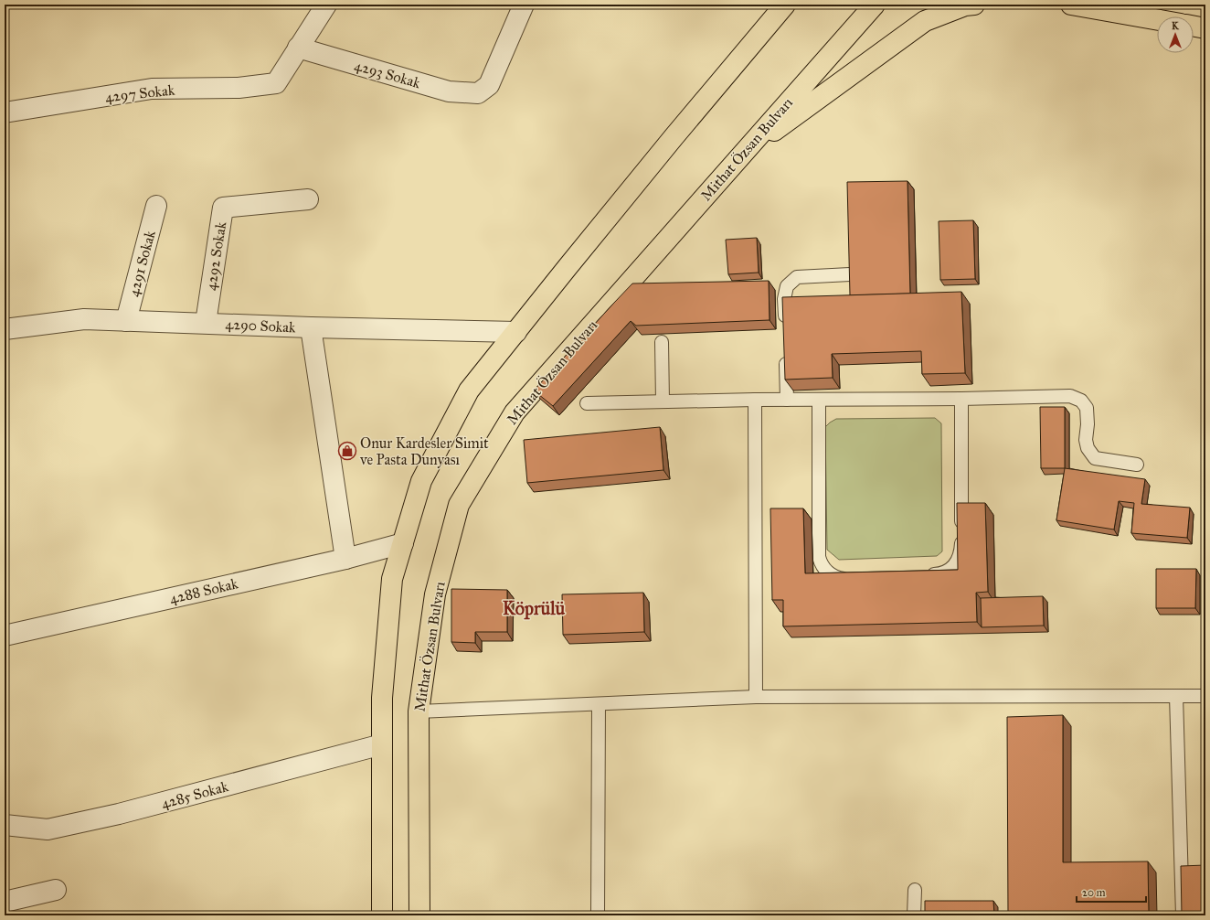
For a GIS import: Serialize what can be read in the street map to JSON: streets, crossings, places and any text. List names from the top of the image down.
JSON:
{
  "streets": {
    "main road": ["Mithat Özsan Bulvarı"],
    "street": [
      "4293 Sokak",
      "4297 Sokak",
      "4292 Sokak",
      "4291 Sokak",
      "4290 Sokak",
      "4288 Sokak",
      "4285 Sokak"
    ]
  },
  "crossings": [
    ["4293 Sokak", "4297 Sokak"],
    ["4292 Sokak", "4290 Sokak"],
    ["4291 Sokak", "4290 Sokak"]
  ],
  "districts": ["Köprülü"],
  "places": {
    "shop": ["Onur Kardesler Simit ve Pasta Dunyası"]
  },
  "scale_bar": "20 m",
  "north": "top"
}
